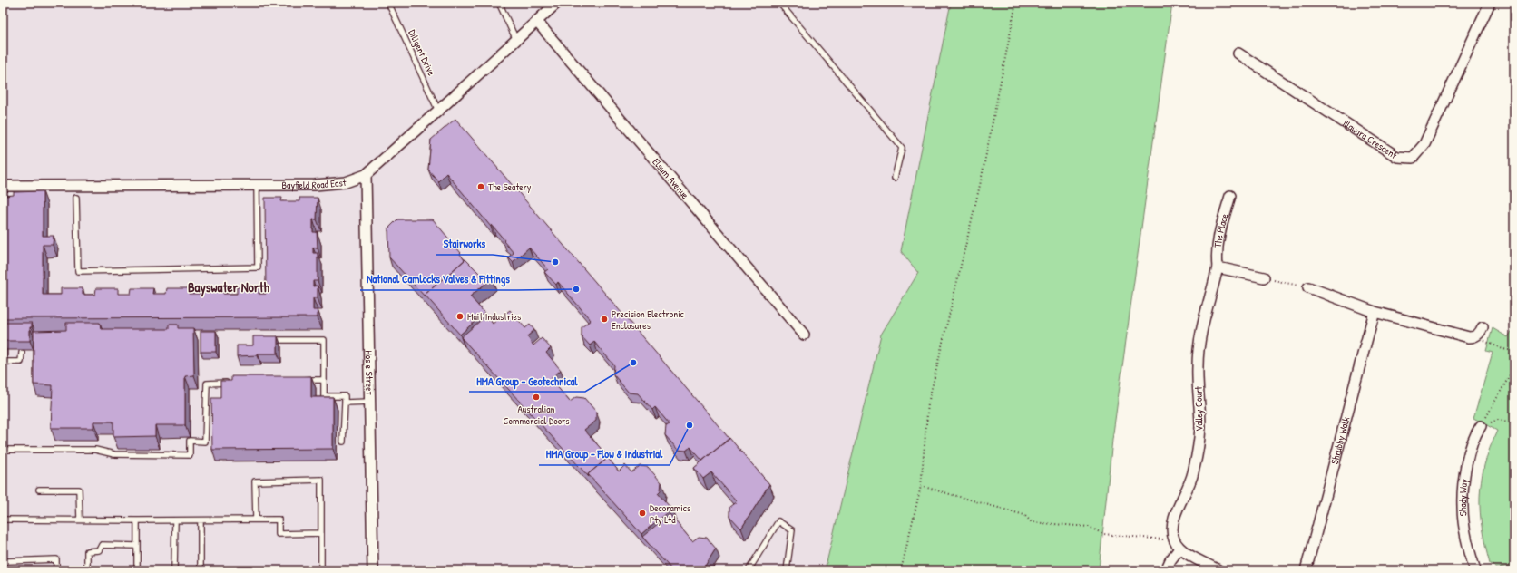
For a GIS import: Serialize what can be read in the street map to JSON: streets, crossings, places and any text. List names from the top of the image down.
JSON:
{
  "streets": {
    "street": [
      "Illawara Crescent",
      "Elsum Avenue",
      "Bayfield Road East",
      "The Place",
      "Hosie Street",
      "Valley Court",
      "Shrubby Walk",
      "Shady Way"
    ],
    "lane": ["Diligent Drive"]
  },
  "crossings": [
    ["Diligent Drive", "Bayfield Road East"],
    ["Elsum Avenue", "Bayfield Road East"],
    ["Bayfield Road East", "Hosie Street"],
    ["The Place", "Valley Court"]
  ],
  "districts": ["Bayswater North"],
  "places": [
    "The Seatery",
    "Stairworks",
    "National Camlocks Valves & Fittings",
    "Mait Industries",
    "Precision Electronic Enclosures",
    "HMA Group - Geotechnical",
    "Australian Commercial Doors",
    "HMA Group - Flow & Industrial",
    "Decoramics Pty Ltd"
  ]
}
